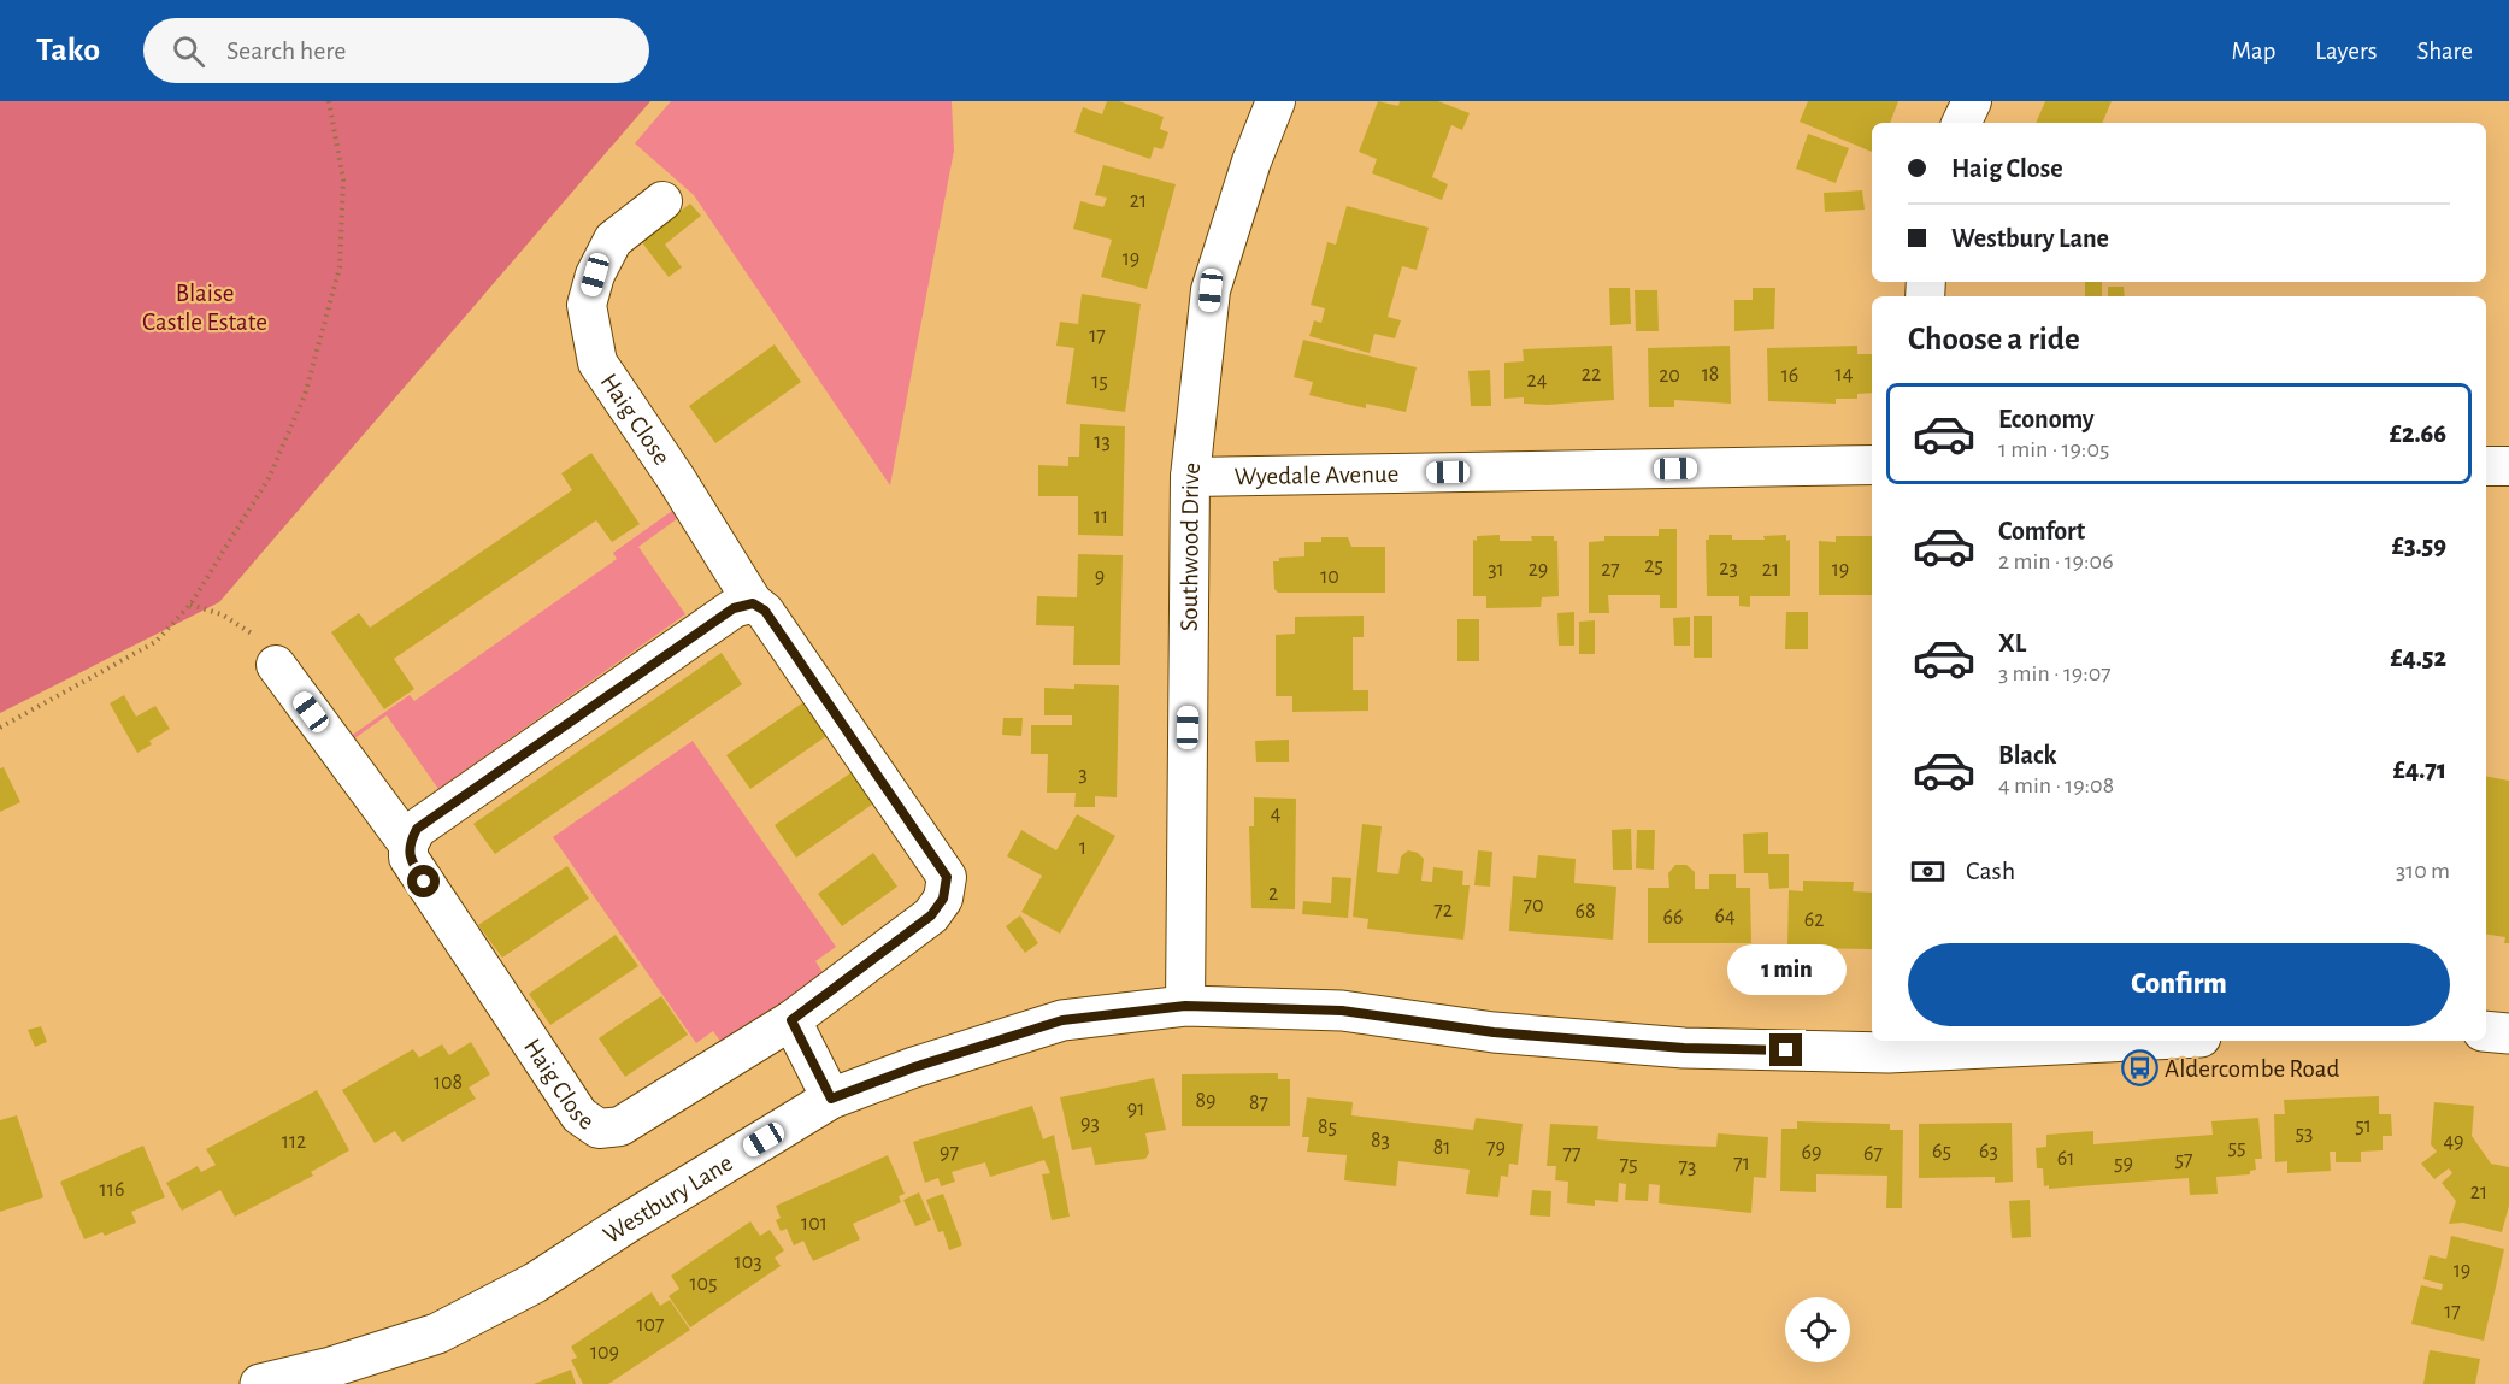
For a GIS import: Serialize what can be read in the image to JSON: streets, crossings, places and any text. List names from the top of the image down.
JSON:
{
  "streets": {
    "street": [
      "Haig Close",
      "Wyedale Avenue",
      "Southwood Drive",
      "Westbury Lane"
    ]
  },
  "crossings": [
    ["Wyedale Avenue", "Southwood Drive"],
    ["Southwood Drive", "Westbury Lane"]
  ],
  "parks": ["Blaise Castle Estate"],
  "places": {
    "bus stop": ["Aldercombe Road"]
  },
  "house_numbers": [
    "21",
    "19",
    "17",
    "22",
    "18",
    "14",
    "20",
    "16",
    "24",
    "15",
    "13",
    "11",
    "25",
    "23",
    "31",
    "29",
    "27",
    "21",
    "19",
    "9",
    "10",
    "3",
    "4",
    "1",
    "2",
    "70",
    "72",
    "68",
    "64",
    "66",
    "62",
    "108",
    "89",
    "87",
    "91",
    "93",
    "51",
    "85",
    "53",
    "83",
    "112",
    "49",
    "81",
    "79",
    "55",
    "65",
    "63",
    "97",
    "69",
    "77",
    "67",
    "61",
    "57",
    "71",
    "59",
    "75",
    "73",
    "116",
    "21",
    "101",
    "103",
    "19",
    "105",
    "17",
    "107",
    "109"
  ],
  "page": {
    "header": "Tako",
    "search": "Search here",
    "nav": ["Map", "Layers", "Share"],
    "banner": ["Haig Close", "Westbury Lane"],
    "heading": "Choose a ride",
    "list": [
      {
        "name": "Economy",
        "note": "1 min · 19:05",
        "value": "£2.66"
      },
      {
        "name": "Comfort",
        "note": "2 min · 19:06",
        "value": "£3.59"
      },
      {
        "name": "XL",
        "note": "3 min · 19:07",
        "value": "£4.52"
      },
      {
        "name": "Black",
        "note": "4 min · 19:08",
        "value": "£4.71"
      }
    ],
    "pay": ["Cash", "310 m"],
    "buttons": "Confirm",
    "bubble": "1 min"
  }
}
